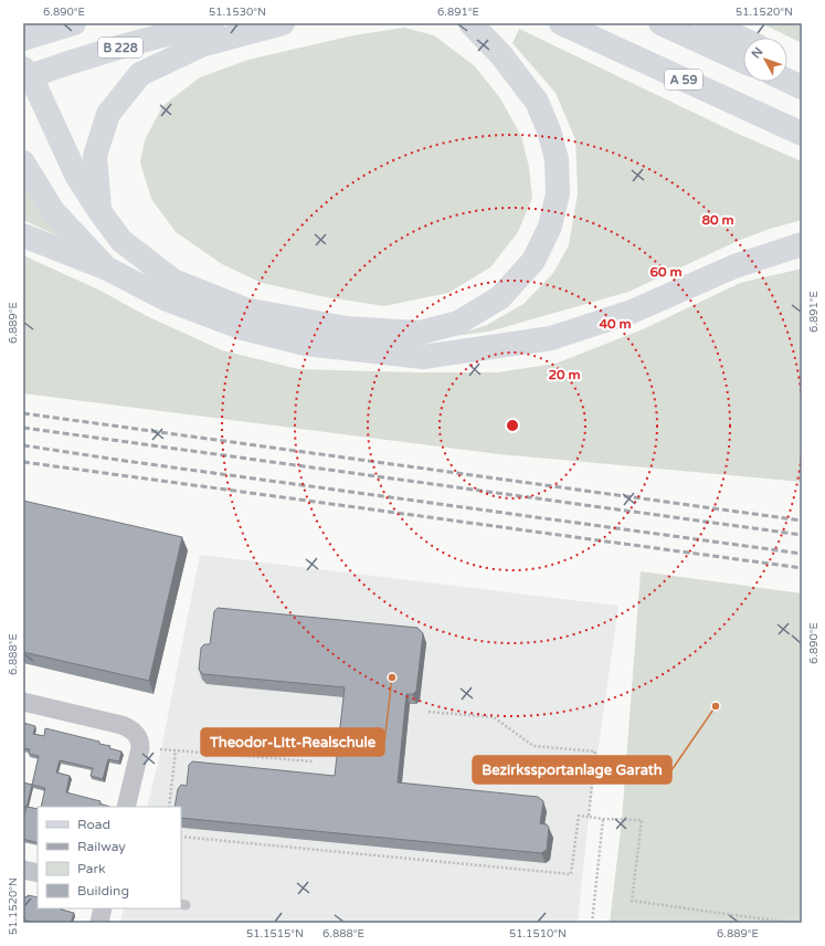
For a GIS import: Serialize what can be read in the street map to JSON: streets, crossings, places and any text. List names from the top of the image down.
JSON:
{
  "streets": {
    "main road": ["B 228", "A 59"]
  },
  "places": ["Theodor-Litt-Realschule", "Bezirkssportanlage Garath"],
  "legend": [
    "Road",
    "Railway",
    "Park",
    "Building"
  ],
  "north": "top left",
  "coordinates": [
    "6.890°E",
    "51.1530°N",
    "6.891°E",
    "51.1520°N",
    "6.889°E",
    "6.888°E",
    "51.1515°N",
    "51.1510°N"
  ],
  "rings": [
    "80 m",
    "60 m",
    "40 m",
    "20 m"
  ]
}
